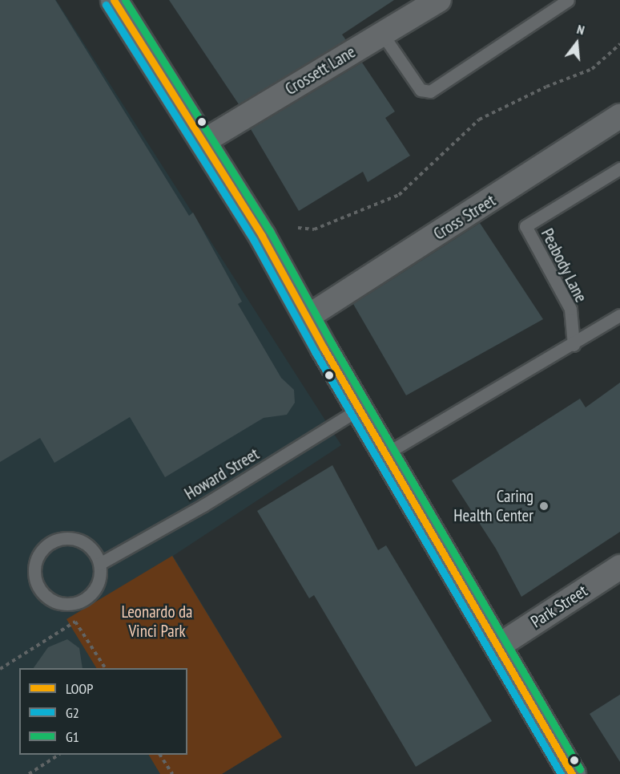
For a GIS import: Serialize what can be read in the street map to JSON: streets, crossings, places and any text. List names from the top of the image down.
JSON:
{
  "streets": {
    "street": ["Crossett Lane", "Cross Street", "Park Street"],
    "lane": ["Peabody Lane", "Howard Street"]
  },
  "parks": ["Leonardo da Vinci Park"],
  "places": ["Caring Health Center"],
  "lines": ["transit line LOOP", "transit line G1", "transit line G2"],
  "legend": ["LOOP", "G2", "G1"],
  "north": "top"
}
